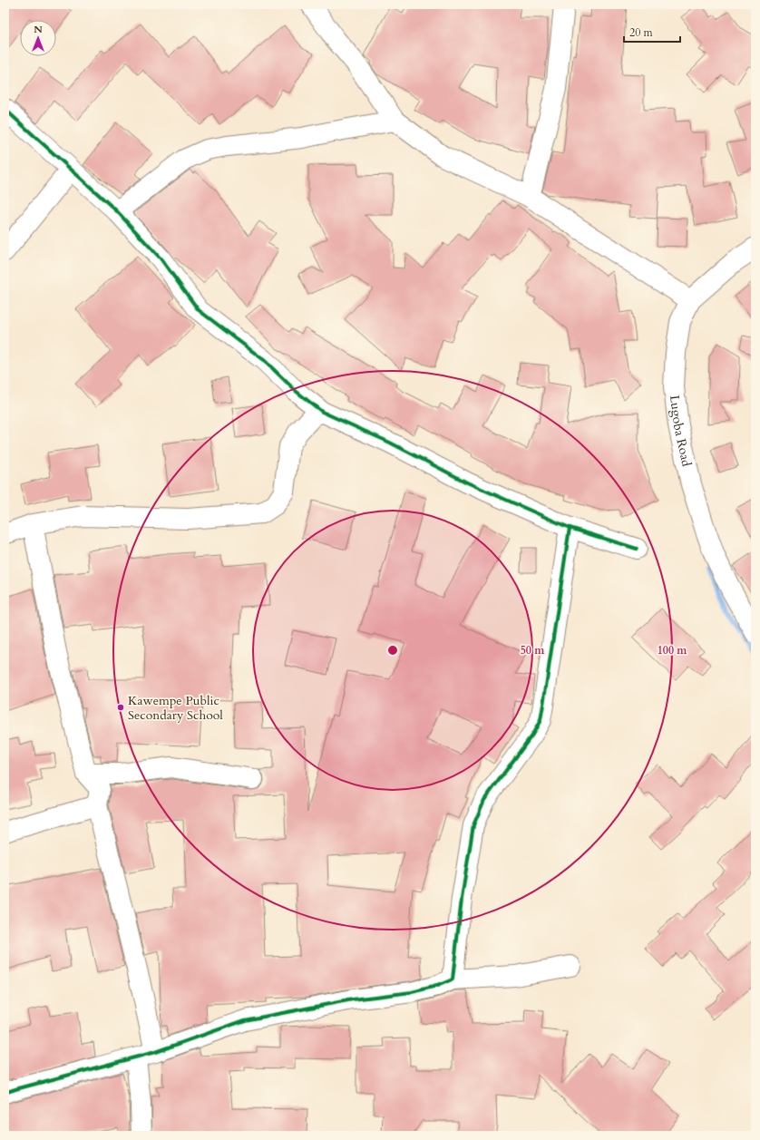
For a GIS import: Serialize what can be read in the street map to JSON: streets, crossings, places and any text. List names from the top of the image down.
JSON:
{
  "streets": {
    "street": ["Lugoba Road"]
  },
  "places": ["Kawempe Public Secondary School"],
  "scale_bar": "20 m",
  "north": "top",
  "rings": ["50 m", "100 m"]
}
